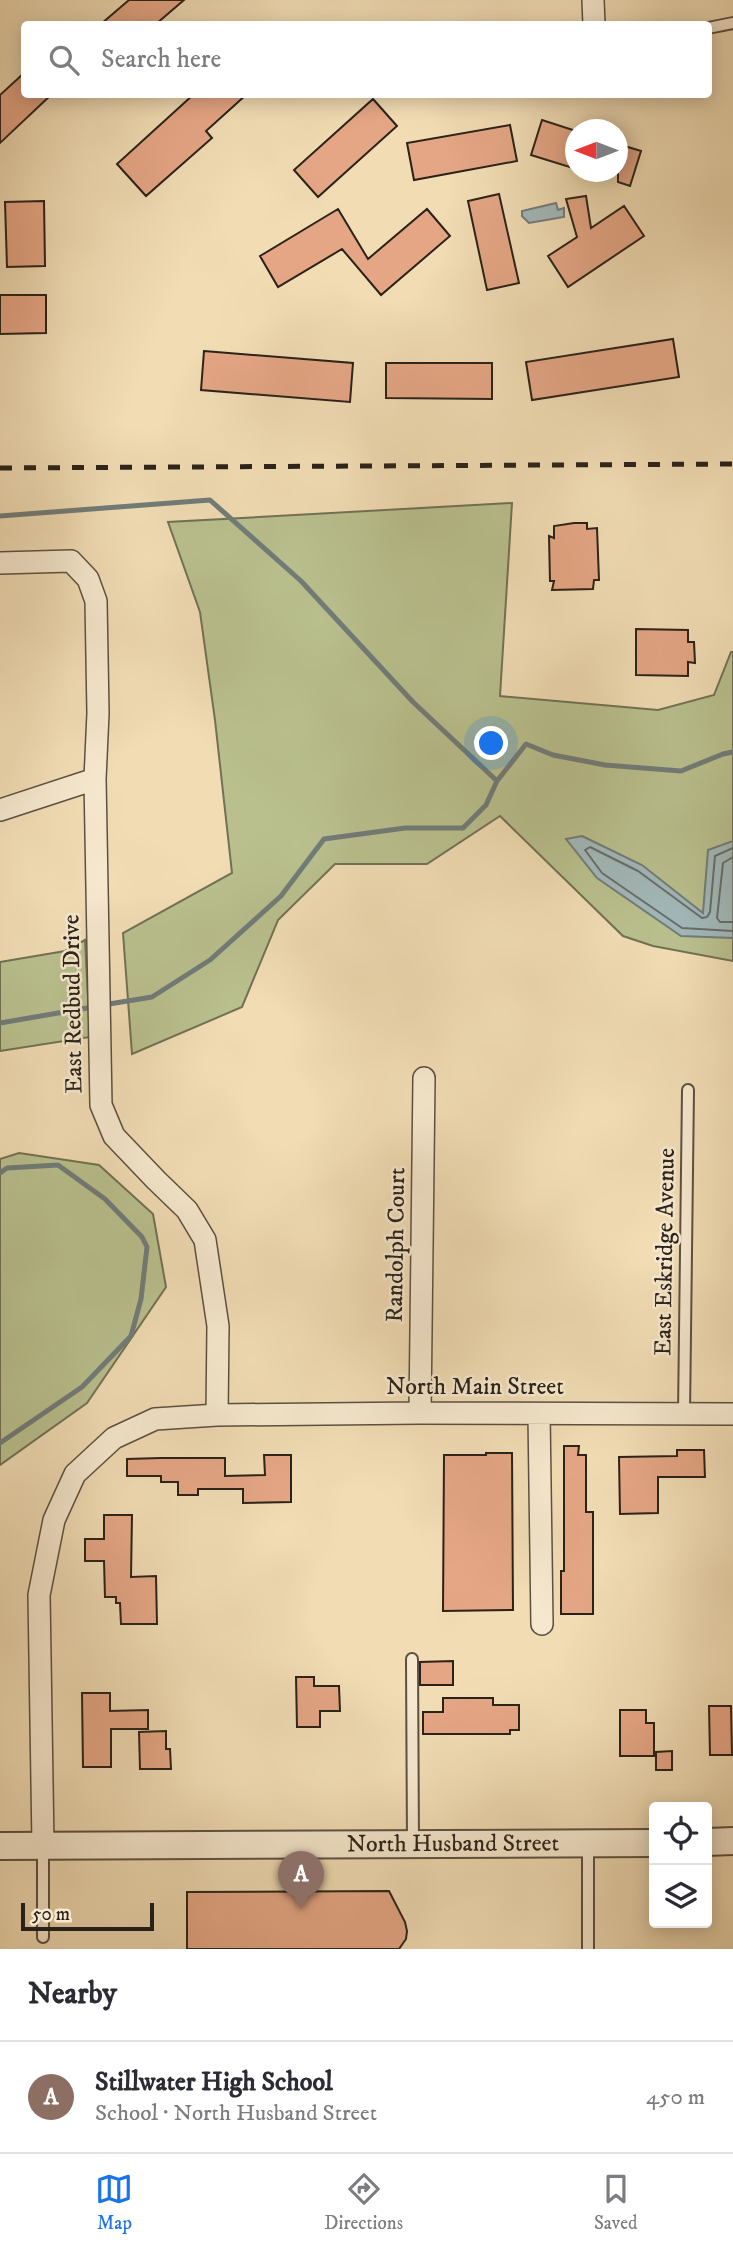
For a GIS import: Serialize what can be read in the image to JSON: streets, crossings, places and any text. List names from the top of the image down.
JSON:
{
  "streets": {
    "street": [
      "East Redbud Drive",
      "Randolph Court",
      "North Main Street",
      "North Husband Street"
    ],
    "lane": ["East Eskridge Avenue"]
  },
  "crossings": [
    ["East Redbud Drive", "North Main Street"],
    ["Randolph Court", "North Main Street"],
    ["East Eskridge Avenue", "North Main Street"],
    ["North Main Street", "North Husband Street"]
  ],
  "scale_bar": "50 m",
  "north": "left",
  "page": {
    "search": "Search here",
    "pins": "A",
    "scale": "50 m",
    "heading": "Nearby",
    "list": [
      {
        "mark": "A",
        "name": "Stillwater High School",
        "note": "School · North Husband Street",
        "value": "450 m"
      }
    ],
    "nav": ["Map", "Directions", "Saved"]
  }
}
